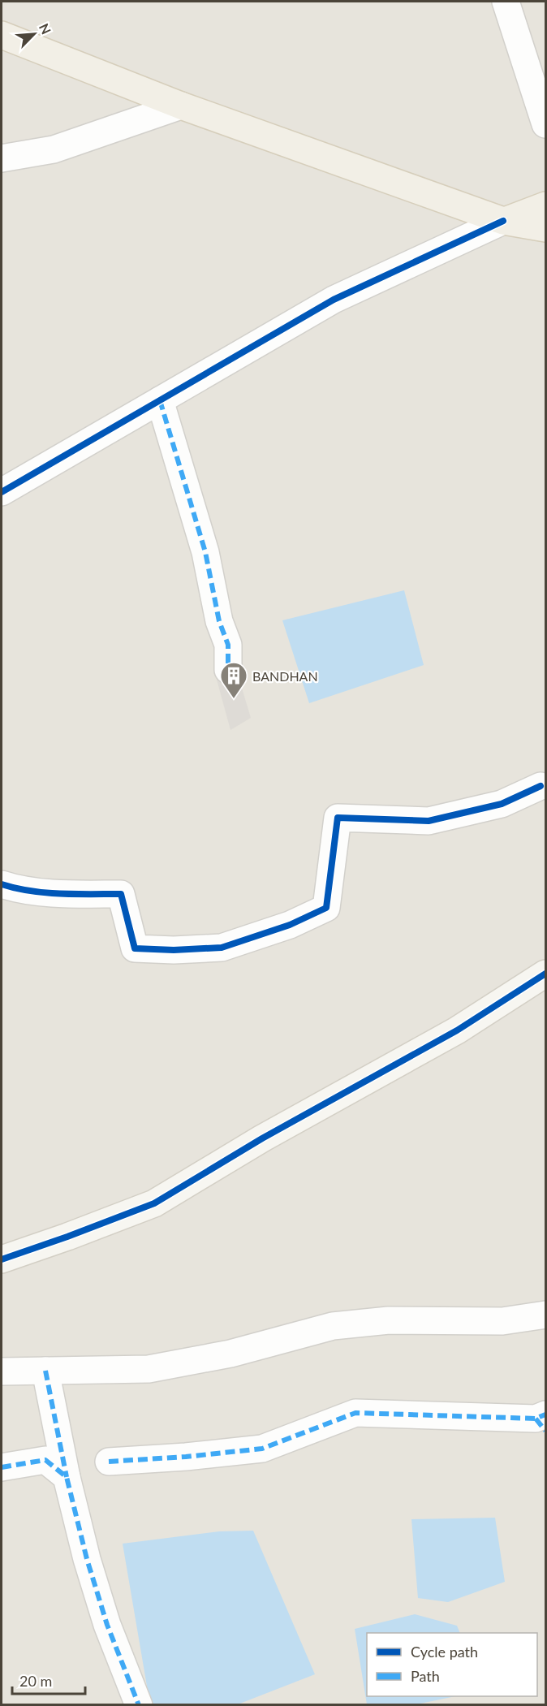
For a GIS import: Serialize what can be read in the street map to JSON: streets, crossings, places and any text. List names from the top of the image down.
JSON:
{
  "places": {
    "building": ["BANDHAN"]
  },
  "legend": ["Cycle path", "Path"],
  "scale_bar": "20 m",
  "north": "top right"
}
